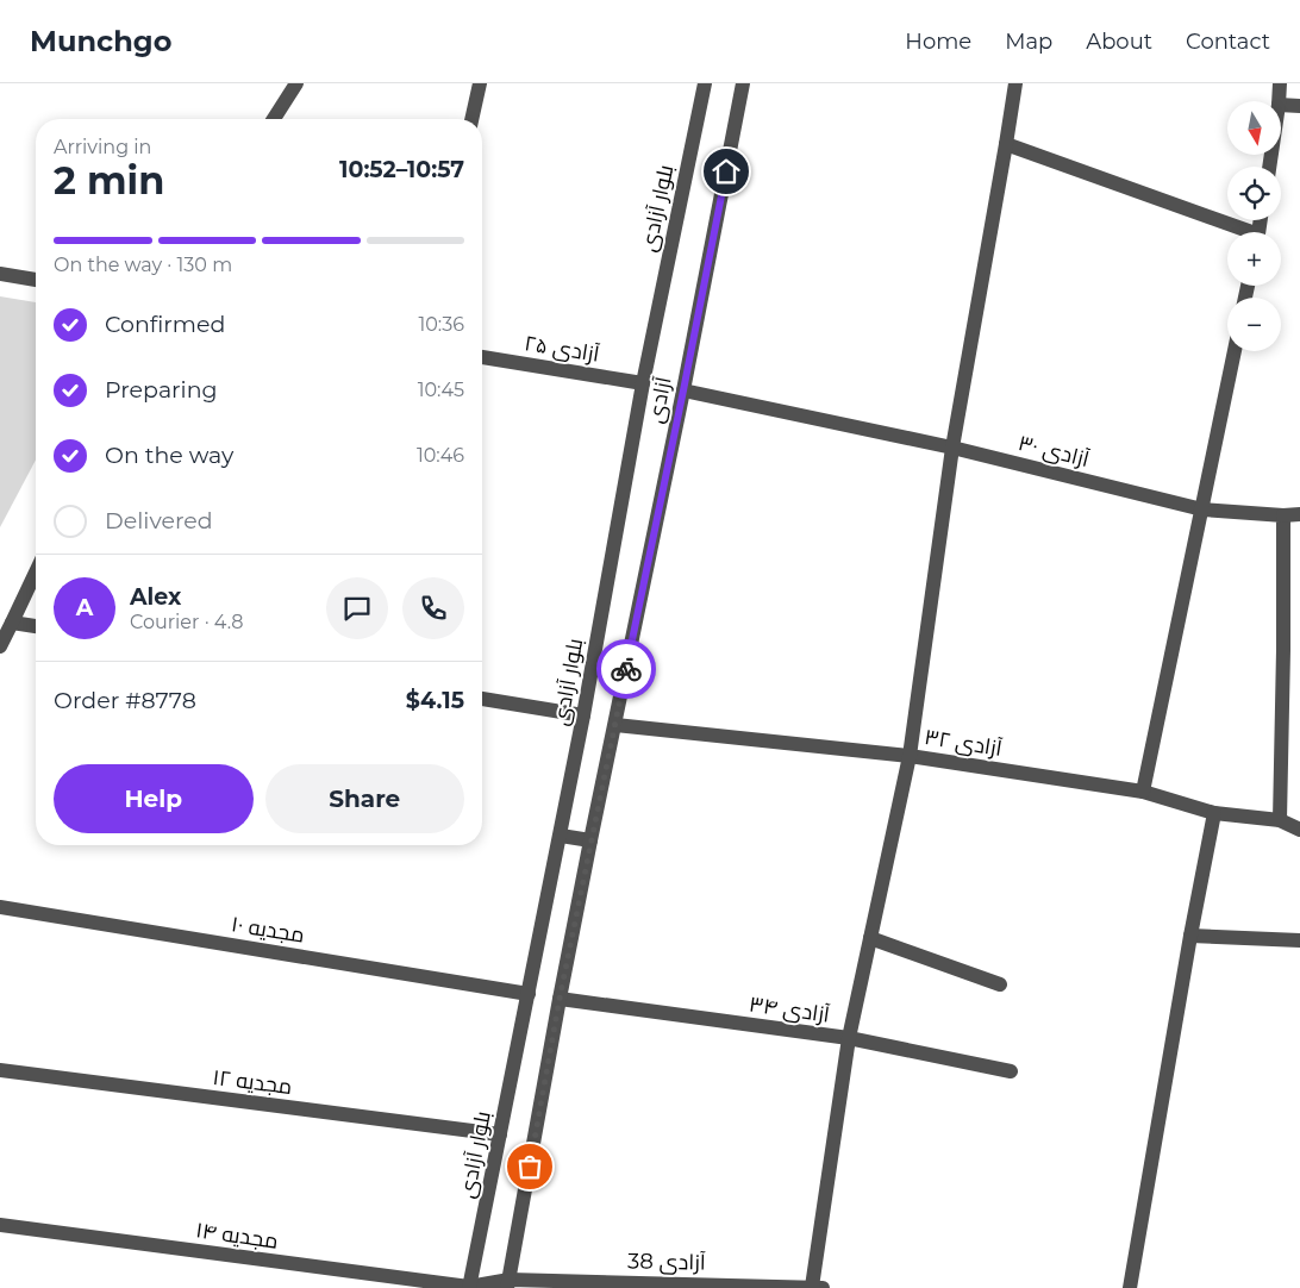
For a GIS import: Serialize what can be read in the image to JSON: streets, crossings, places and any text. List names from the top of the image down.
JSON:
{
  "streets": {
    "street": [
      "بلوار آزادی",
      "آزادی ۲۵",
      "آزادی",
      "آزادی ۳۰",
      "آزادی ۳۲",
      "مجدیه ۱۰",
      "آزادی ۳۴",
      "مجدیه ۱۲",
      "مجدیه ۱۴",
      "آزادی 38"
    ]
  },
  "crossings": [
    ["بلوار آزادی", "آزادی ۲۵"],
    ["بلوار آزادی", "مجدیه ۱۰"],
    ["بلوار آزادی", "مجدیه ۱۲"],
    ["بلوار آزادی", "مجدیه ۱۴"],
    ["آزادی", "آزادی ۳۰"],
    ["آزادی", "آزادی ۳۲"],
    ["مجدیه ۱۴", "آزادی 38"]
  ],
  "north": "bottom",
  "page": {
    "header": "Munchgo",
    "nav": [
      "Home",
      "Map",
      "About",
      "Contact"
    ],
    "map_buttons": ["+", "−"],
    "heading": ["2 min", "Arriving in", "10:52–10:57"],
    "panel": [
      "Alex",
      "Courier · 4.8",
      "Order #8778",
      "$4.15"
    ],
    "bar": "On the way · 130 m",
    "list": [
      ["Confirmed", "10:36"],
      ["Preparing", "10:45"],
      ["On the way", "10:46"],
      "Delivered"
    ],
    "round": "A",
    "buttons": ["Help", "Share"]
  }
}
